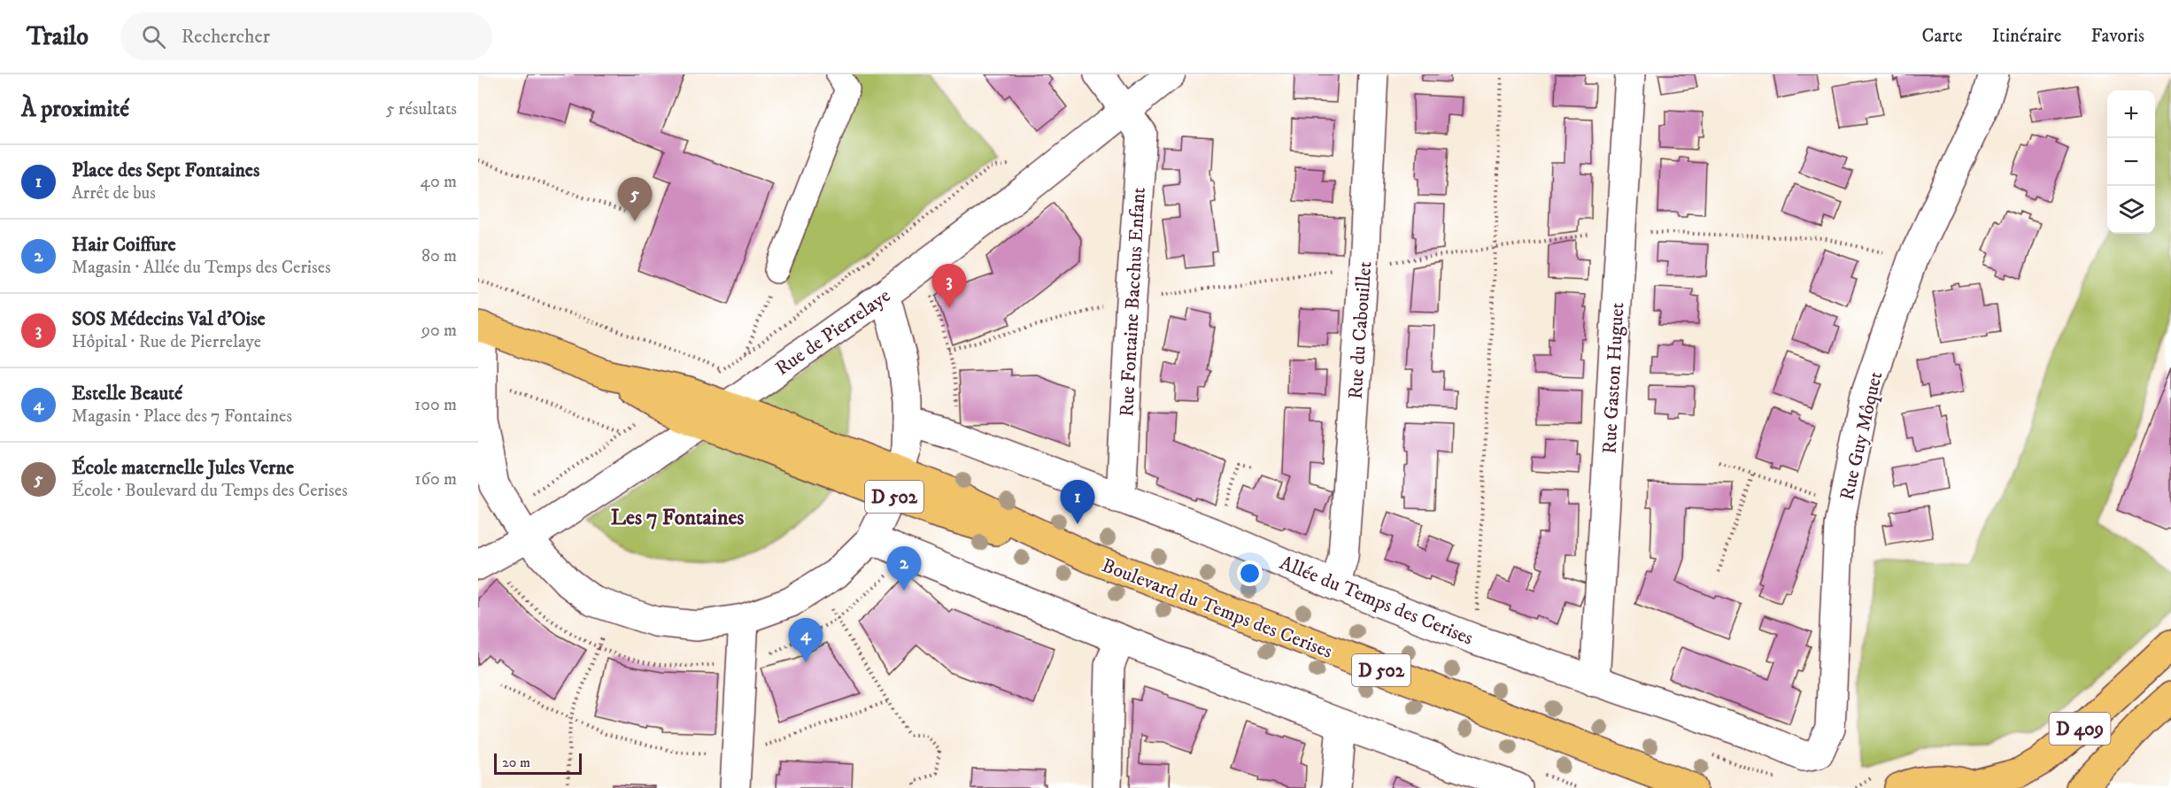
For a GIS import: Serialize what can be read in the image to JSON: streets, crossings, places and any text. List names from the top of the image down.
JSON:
{
  "streets": {
    "main road": ["D 502", "Boulevard du Temps des Cerises", "D 409"],
    "street": [
      "Rue Fontaine Bacchus Enfant",
      "Rue du Cabouillet",
      "Rue de Pierrelaye",
      "Rue Gaston Huguet",
      "Rue Guy Môquet",
      "Allée du Temps des Cerises"
    ]
  },
  "crossings": [
    ["Rue Fontaine Bacchus Enfant", "Rue de Pierrelaye"],
    ["Rue Fontaine Bacchus Enfant", "Allée du Temps des Cerises"],
    ["Rue du Cabouillet", "Allée du Temps des Cerises"],
    ["Rue de Pierrelaye", "Boulevard du Temps des Cerises"],
    ["Rue Gaston Huguet", "Allée du Temps des Cerises"],
    ["Rue Guy Môquet", "Allée du Temps des Cerises"]
  ],
  "districts": ["Les 7 Fontaines"],
  "scale_bar": "20 m",
  "page": {
    "header": "Trailo",
    "search": "Rechercher",
    "nav": ["Carte", "Itinéraire", "Favoris"],
    "heading": ["À proximité", "5 résultats"],
    "map_buttons": ["+", "−"],
    "list": [
      {
        "mark": "1",
        "name": "Place des Sept Fontaines",
        "note": "Arrêt de bus",
        "value": "40 m"
      },
      {
        "mark": "2",
        "name": "Hair Coiffure",
        "note": "Magasin · Allée du Temps des Cerises",
        "value": "80 m"
      },
      {
        "mark": "3",
        "name": "SOS Médecins Val d'Oise",
        "note": "Hôpital · Rue de Pierrelaye",
        "value": "90 m"
      },
      {
        "mark": "4",
        "name": "Estelle Beauté",
        "note": "Magasin · Place des 7 Fontaines",
        "value": "100 m"
      },
      {
        "mark": "5",
        "name": "École maternelle Jules Verne",
        "note": "École · Boulevard du Temps des Cerises",
        "value": "160 m"
      }
    ],
    "pins": [
      "5",
      "3",
      "1",
      "2",
      "4"
    ],
    "scale": "20 m"
  }
}
